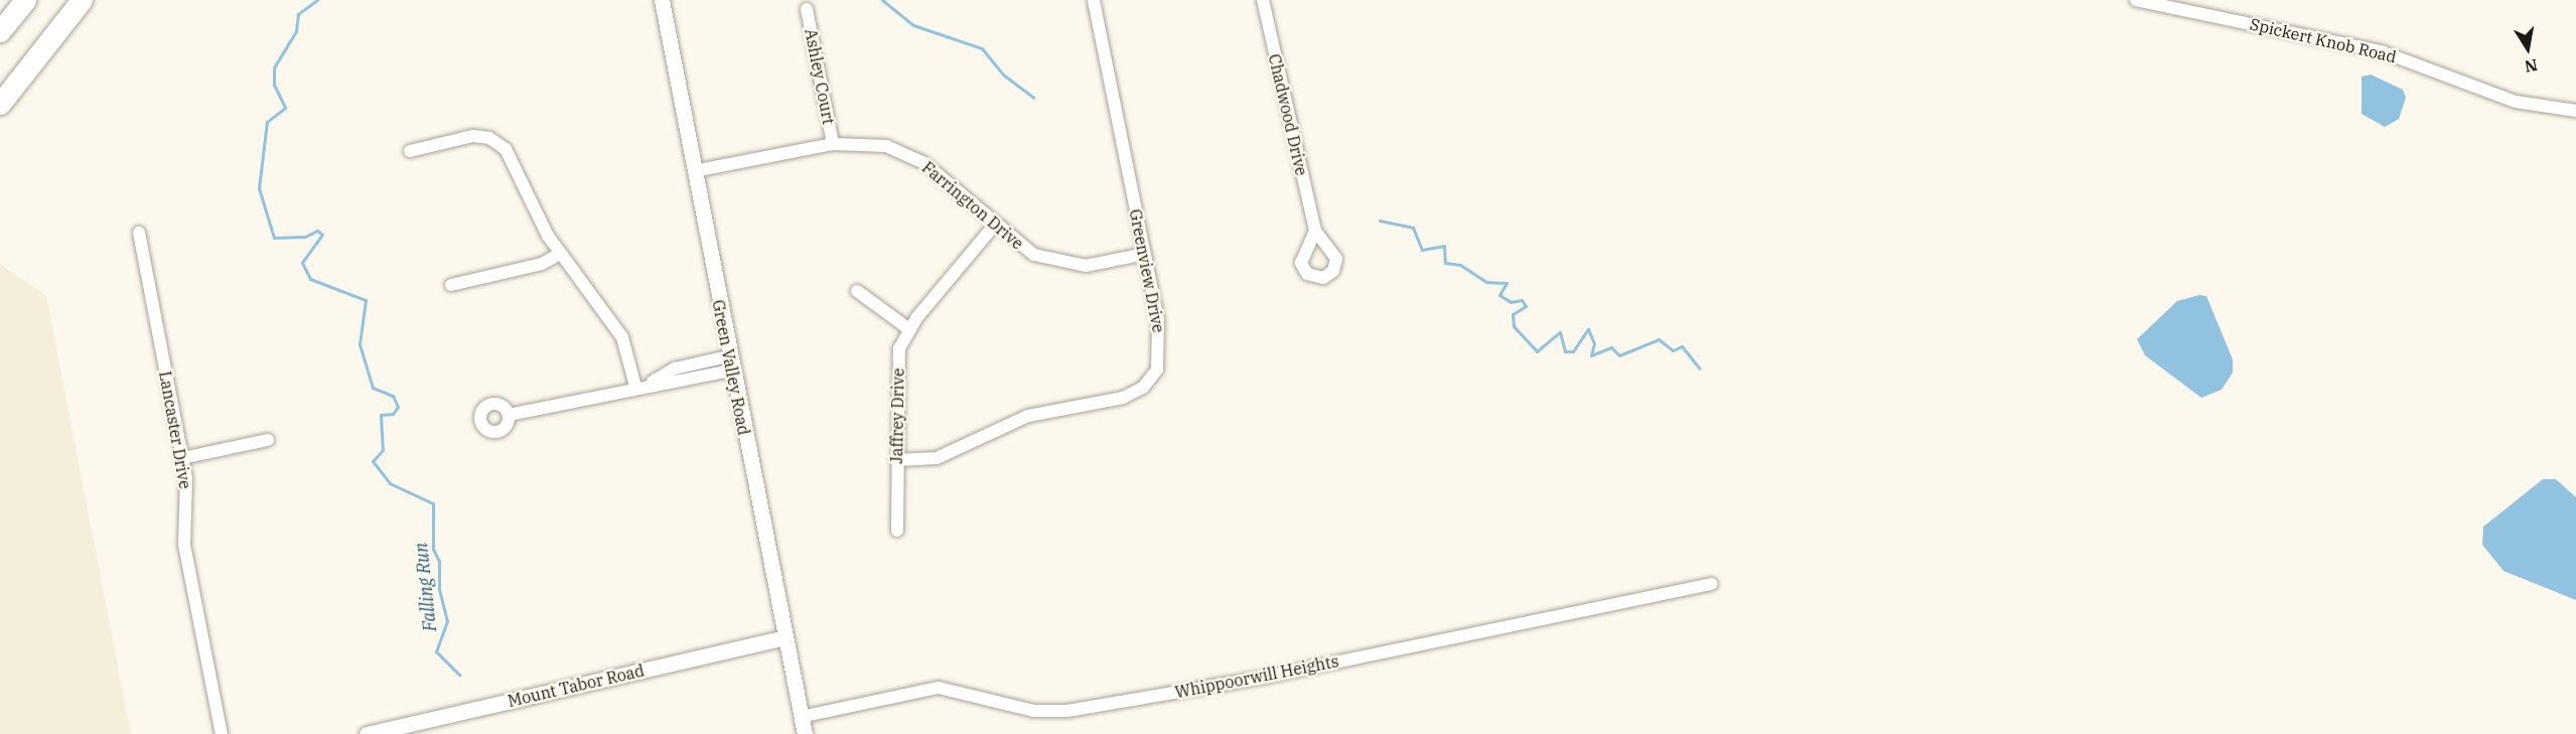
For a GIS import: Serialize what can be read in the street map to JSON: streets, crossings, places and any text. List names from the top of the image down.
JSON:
{
  "streets": {
    "street": [
      "Spickert Knob Road",
      "Ashley Court",
      "Chadwood Drive",
      "Farrington Drive",
      "Greenview Drive",
      "Green Valley Road",
      "Jaffrey Drive",
      "Lancaster Drive",
      "Whippoorwill Heights",
      "Mount Tabor Road"
    ]
  },
  "crossings": [
    ["Ashley Court", "Farrington Drive"],
    ["Farrington Drive", "Greenview Drive"],
    ["Farrington Drive", "Green Valley Road"],
    ["Farrington Drive", "Jaffrey Drive"],
    ["Greenview Drive", "Jaffrey Drive"],
    ["Green Valley Road", "Whippoorwill Heights"],
    ["Green Valley Road", "Mount Tabor Road"]
  ],
  "water": ["Falling Run"],
  "north": "bottom"
}
